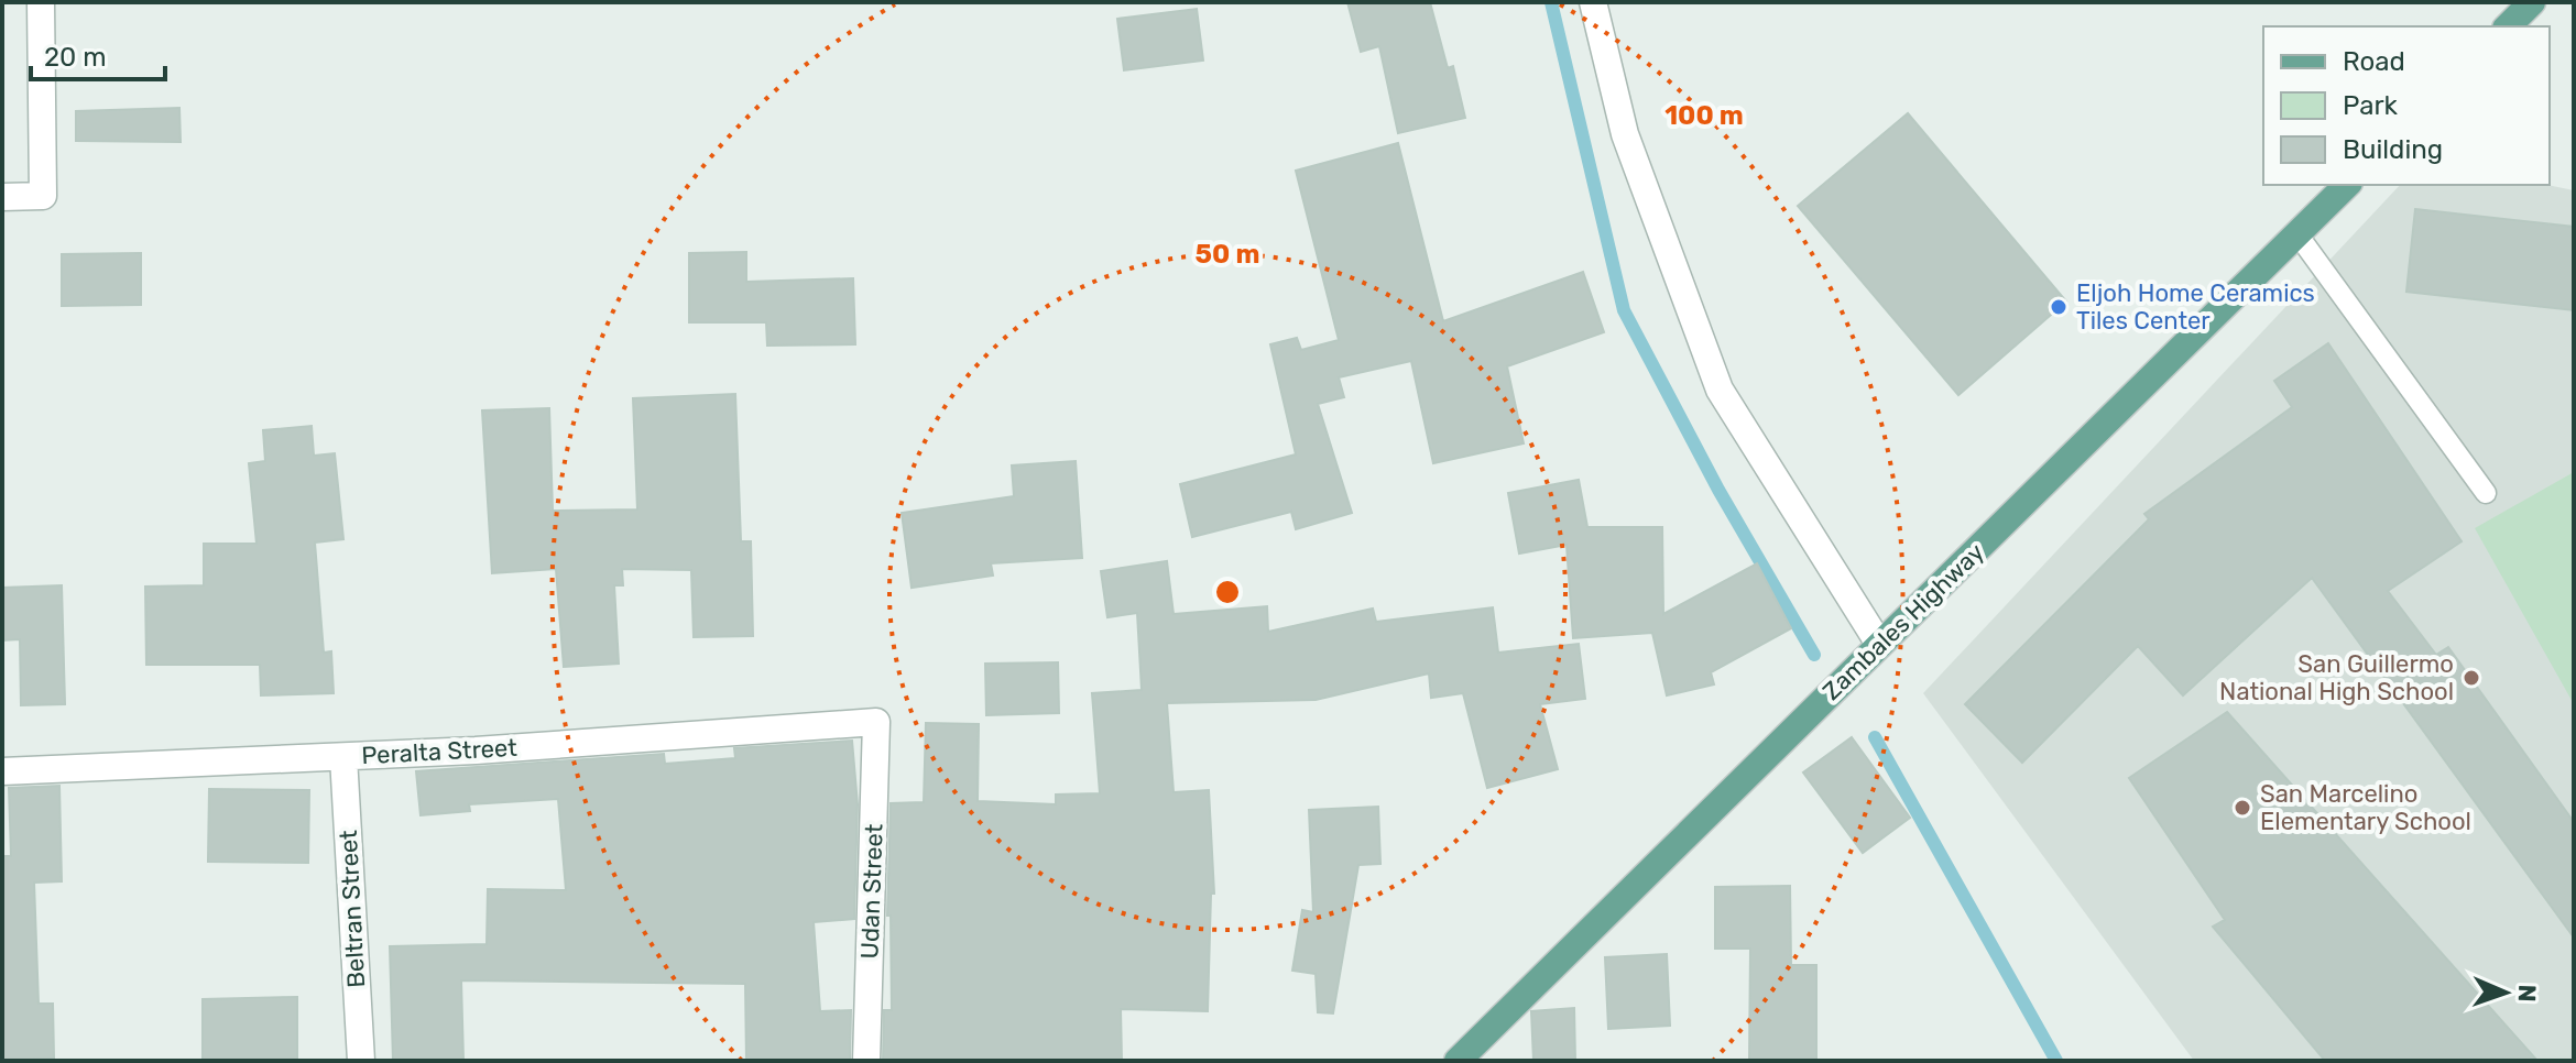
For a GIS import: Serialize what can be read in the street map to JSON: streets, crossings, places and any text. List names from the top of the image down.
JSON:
{
  "streets": {
    "main road": ["Zambales Highway"],
    "street": ["Peralta Street", "Udan Street", "Beltran Street"]
  },
  "crossings": [
    ["Peralta Street", "Udan Street"],
    ["Peralta Street", "Beltran Street"]
  ],
  "places": ["Eljoh Home Ceramics Tiles Center", "San Guillermo National High School", "San Marcelino Elementary School"],
  "legend": ["Road", "Park", "Building"],
  "scale_bar": "20 m",
  "north": "right",
  "rings": ["100 m", "50 m"]
}
